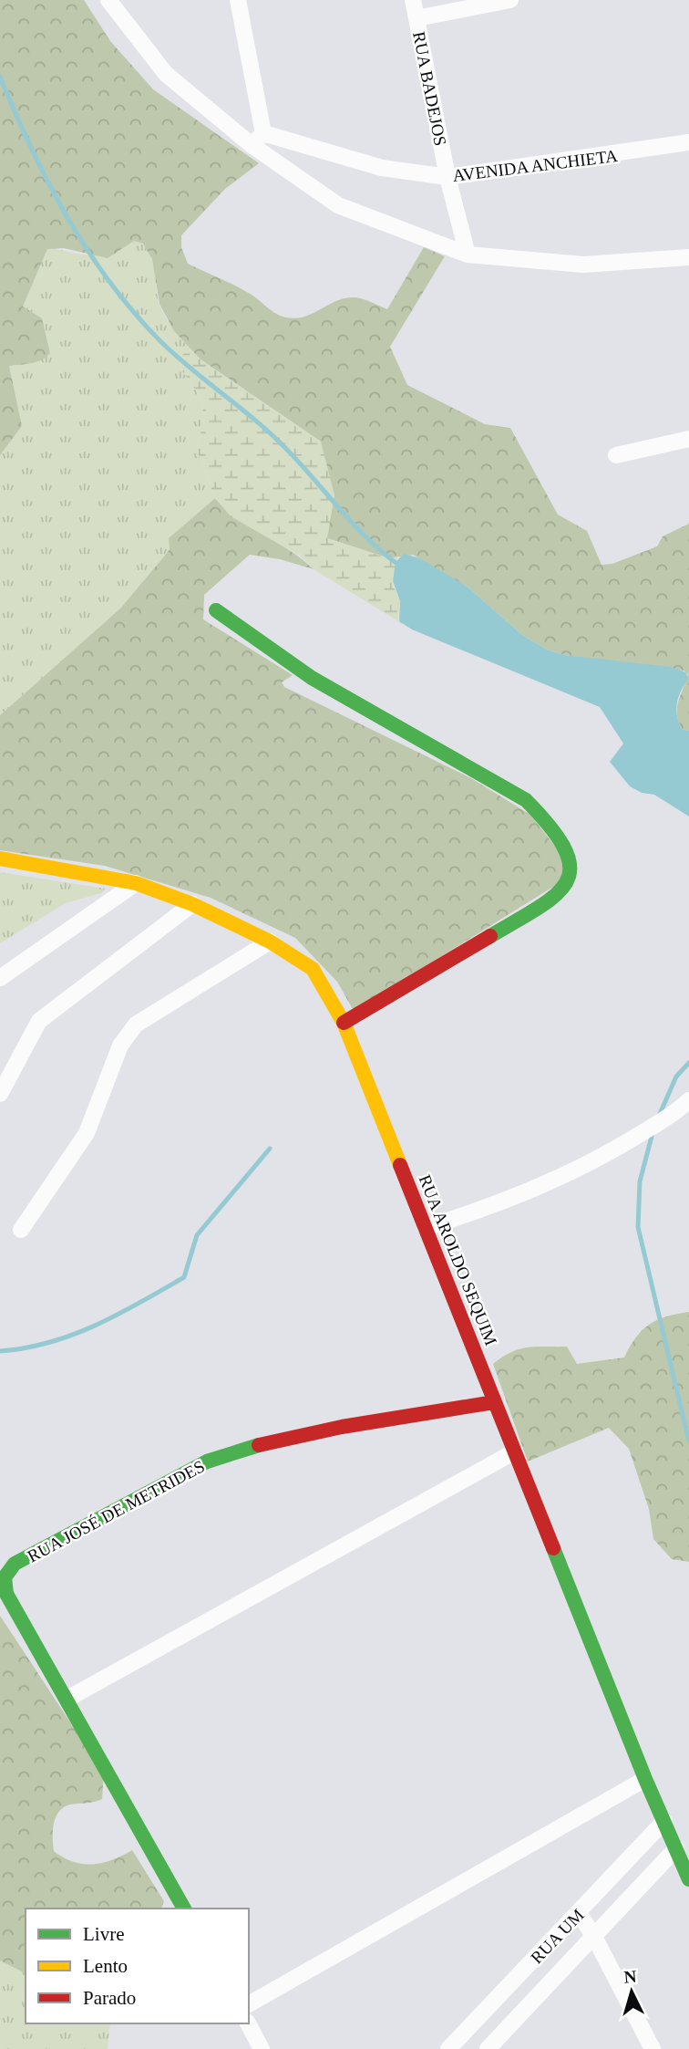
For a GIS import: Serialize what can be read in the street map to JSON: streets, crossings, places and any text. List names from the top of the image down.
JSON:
{
  "streets": {
    "street": [
      "RUA BADEJOS",
      "AVENIDA ANCHIETA",
      "RUA AROLDO SEQUIM",
      "RUA JOSÉ DE METRIDES",
      "RUA UM"
    ]
  },
  "crossings": [
    ["RUA BADEJOS", "AVENIDA ANCHIETA"],
    ["RUA AROLDO SEQUIM", "RUA JOSÉ DE METRIDES"],
    ["RUA AROLDO SEQUIM", "RUA UM"]
  ],
  "legend": ["Livre", "Lento", "Parado"],
  "north": "top"
}
